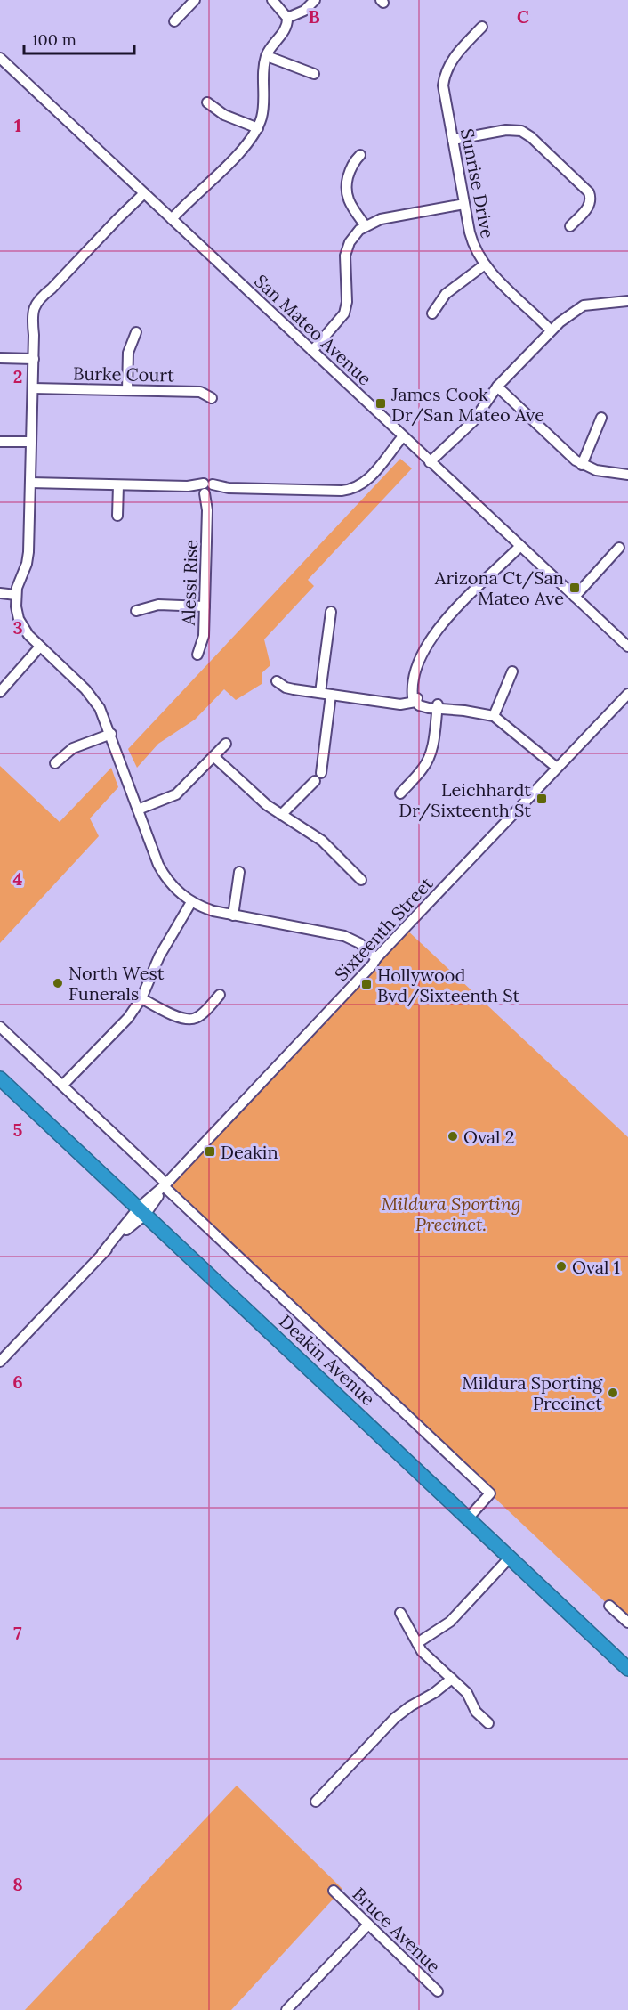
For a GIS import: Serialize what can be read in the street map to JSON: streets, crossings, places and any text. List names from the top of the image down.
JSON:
{
  "streets": {
    "highway": ["Deakin Avenue"],
    "street": [
      "Sunrise Drive",
      "San Mateo Avenue",
      "Burke Court",
      "Alessi Rise",
      "Sixteenth Street",
      "Bruce Avenue"
    ]
  },
  "crossings": [
    ["Sixteenth Street", "Deakin Avenue"]
  ],
  "parks": ["Mildura Sporting Precinct."],
  "places": {
    "transit": [
      "James Cook Dr/San Mateo Ave",
      "Arizona Ct/San Mateo Ave",
      "Leichhardt Dr/Sixteenth St",
      "Hollywood Bvd/Sixteenth St",
      "Deakin"
    ],
    "other": [
      "North West Funerals",
      "Oval 2",
      "Oval 1",
      "Mildura Sporting Precinct"
    ]
  },
  "scale_bar": "100 m",
  "grid": {
    "columns": ["B", "C"],
    "rows": [
      "1",
      "2",
      "3",
      "4",
      "5",
      "6",
      "7",
      "8"
    ]
  }
}
